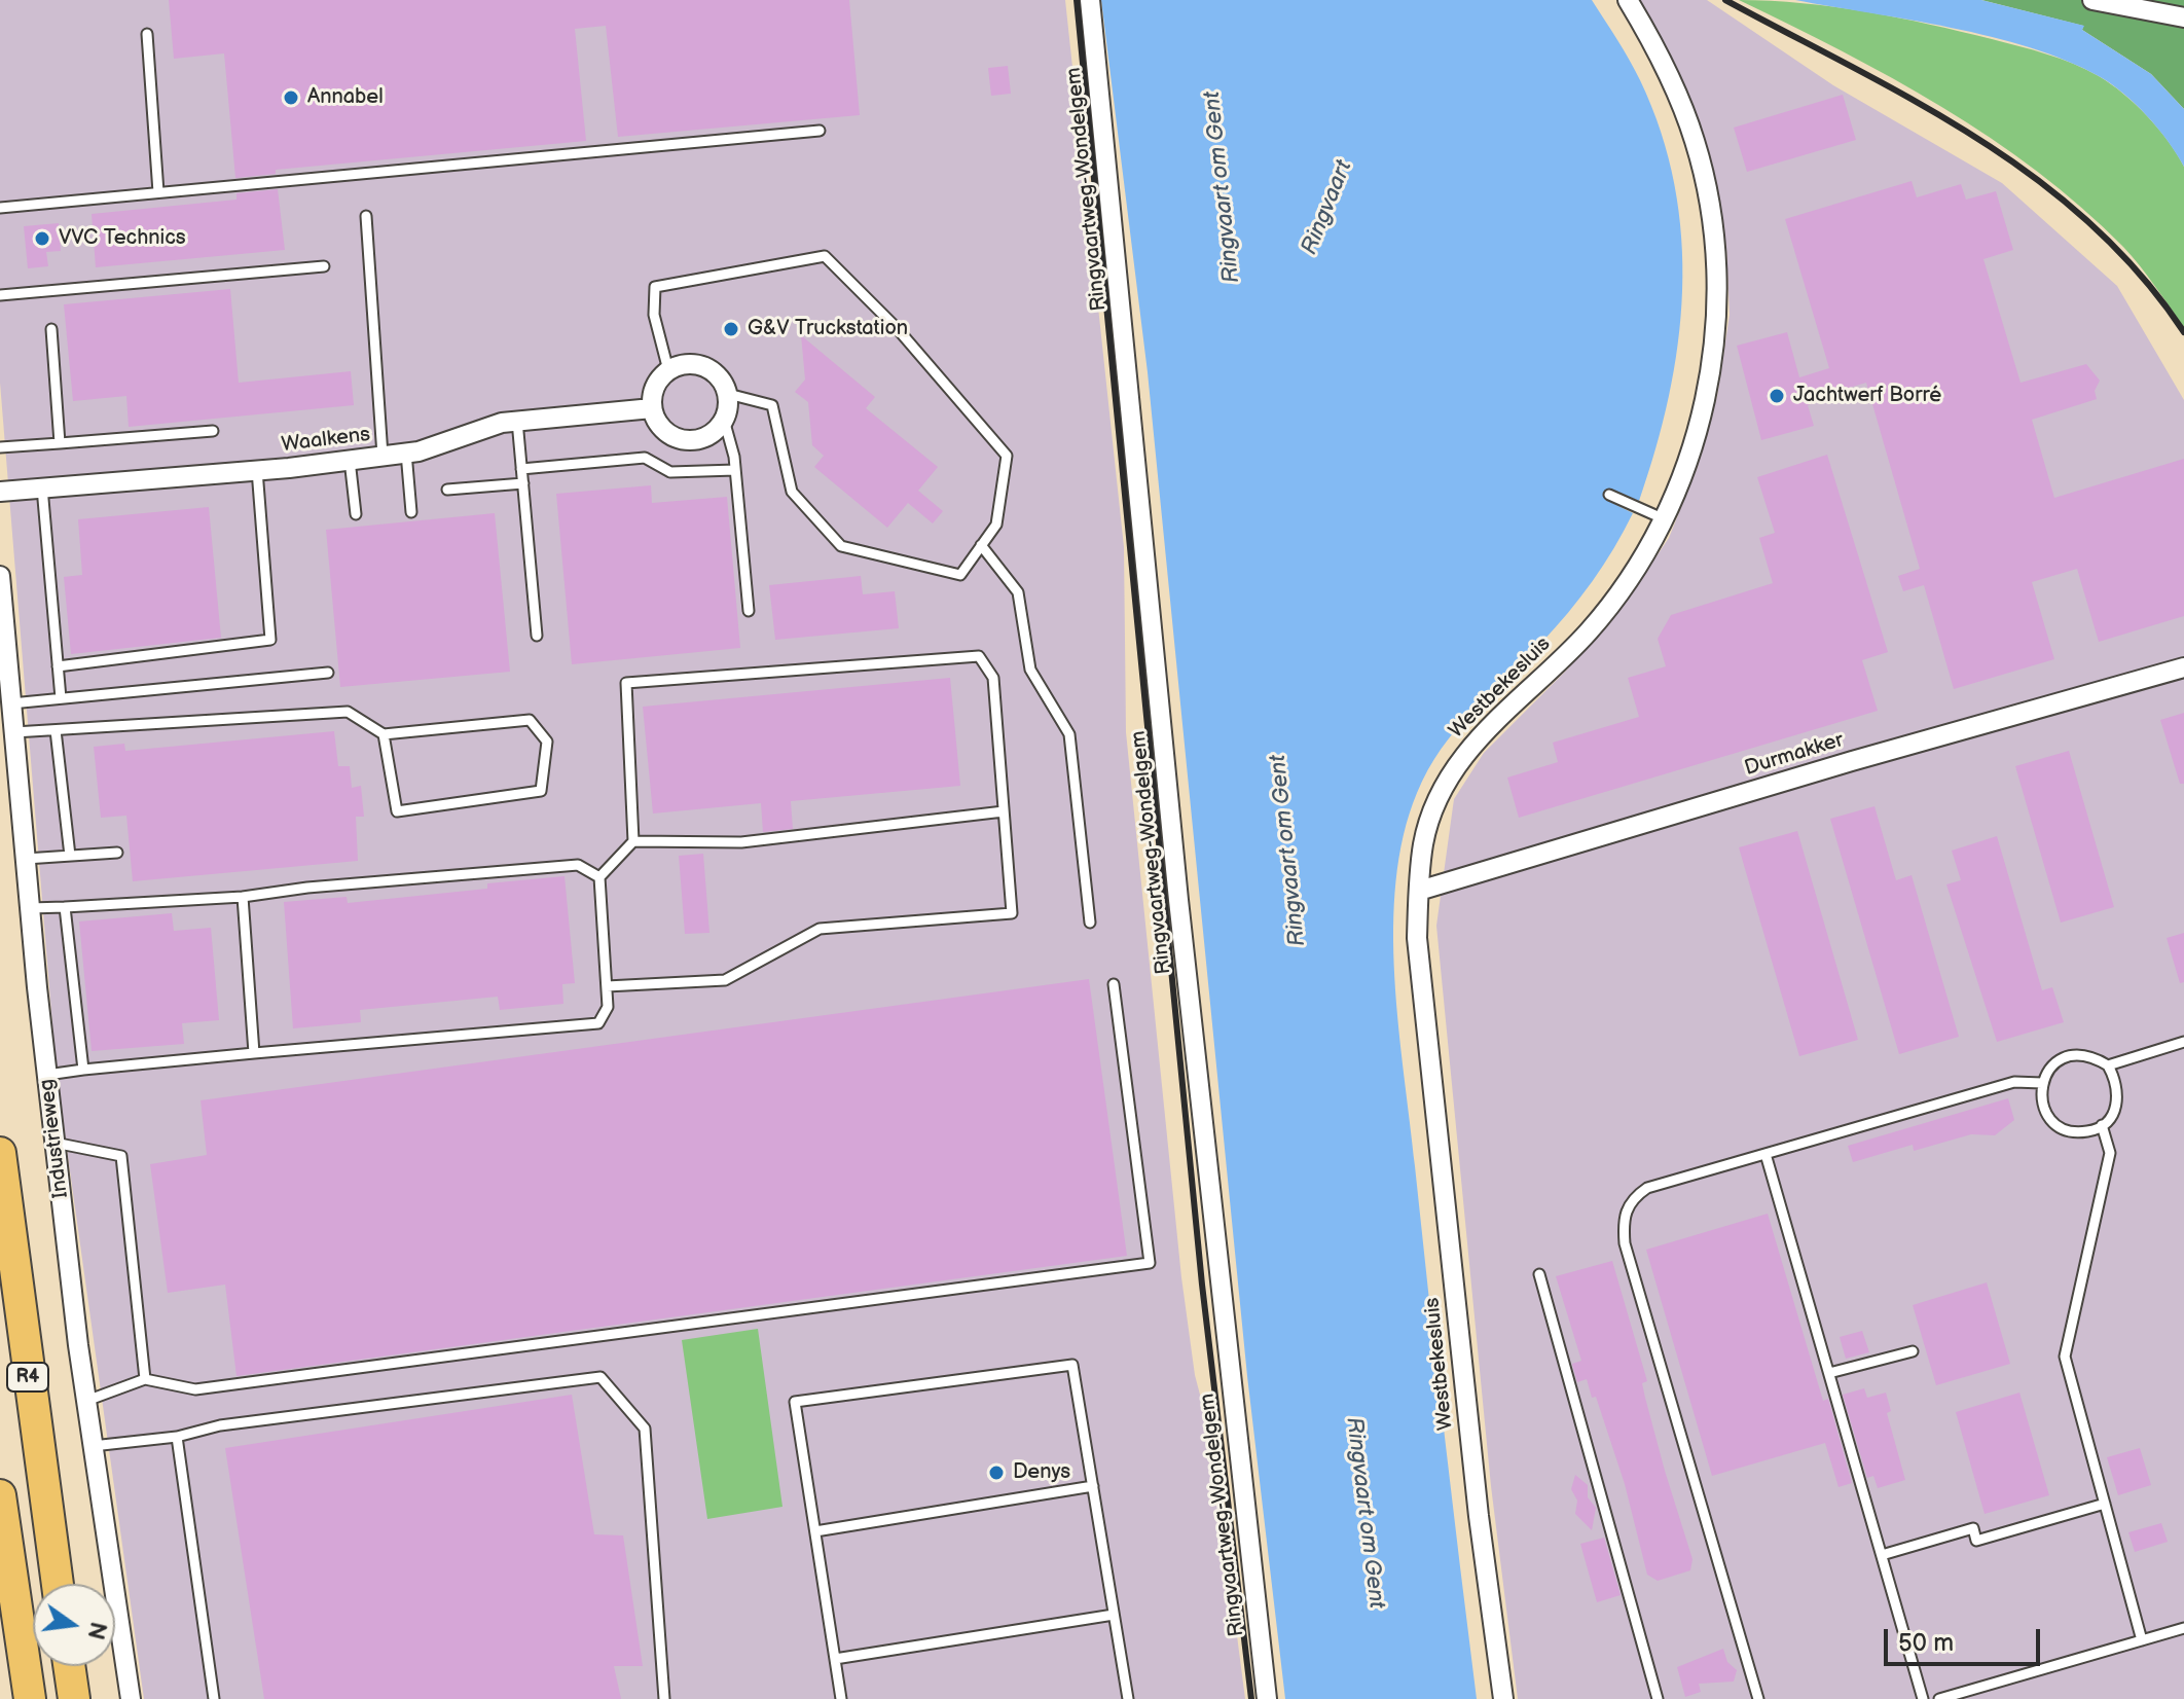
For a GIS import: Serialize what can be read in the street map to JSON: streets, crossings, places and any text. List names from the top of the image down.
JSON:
{
  "streets": {
    "highway": ["R4"],
    "street": [
      "Ringvaartweg-Wondelgem",
      "Waalkens",
      "Westbekesluis",
      "Durmakker",
      "Industrieweg"
    ]
  },
  "crossings": [
    ["Westbekesluis", "Durmakker"]
  ],
  "water": ["Ringvaart om Gent", "Ringvaart"],
  "places": [
    "Annabel",
    "VVC Technics",
    "G&V Truckstation",
    "Jachtwerf Borré",
    "Denys"
  ],
  "scale_bar": "50 m",
  "north": "right"
}
